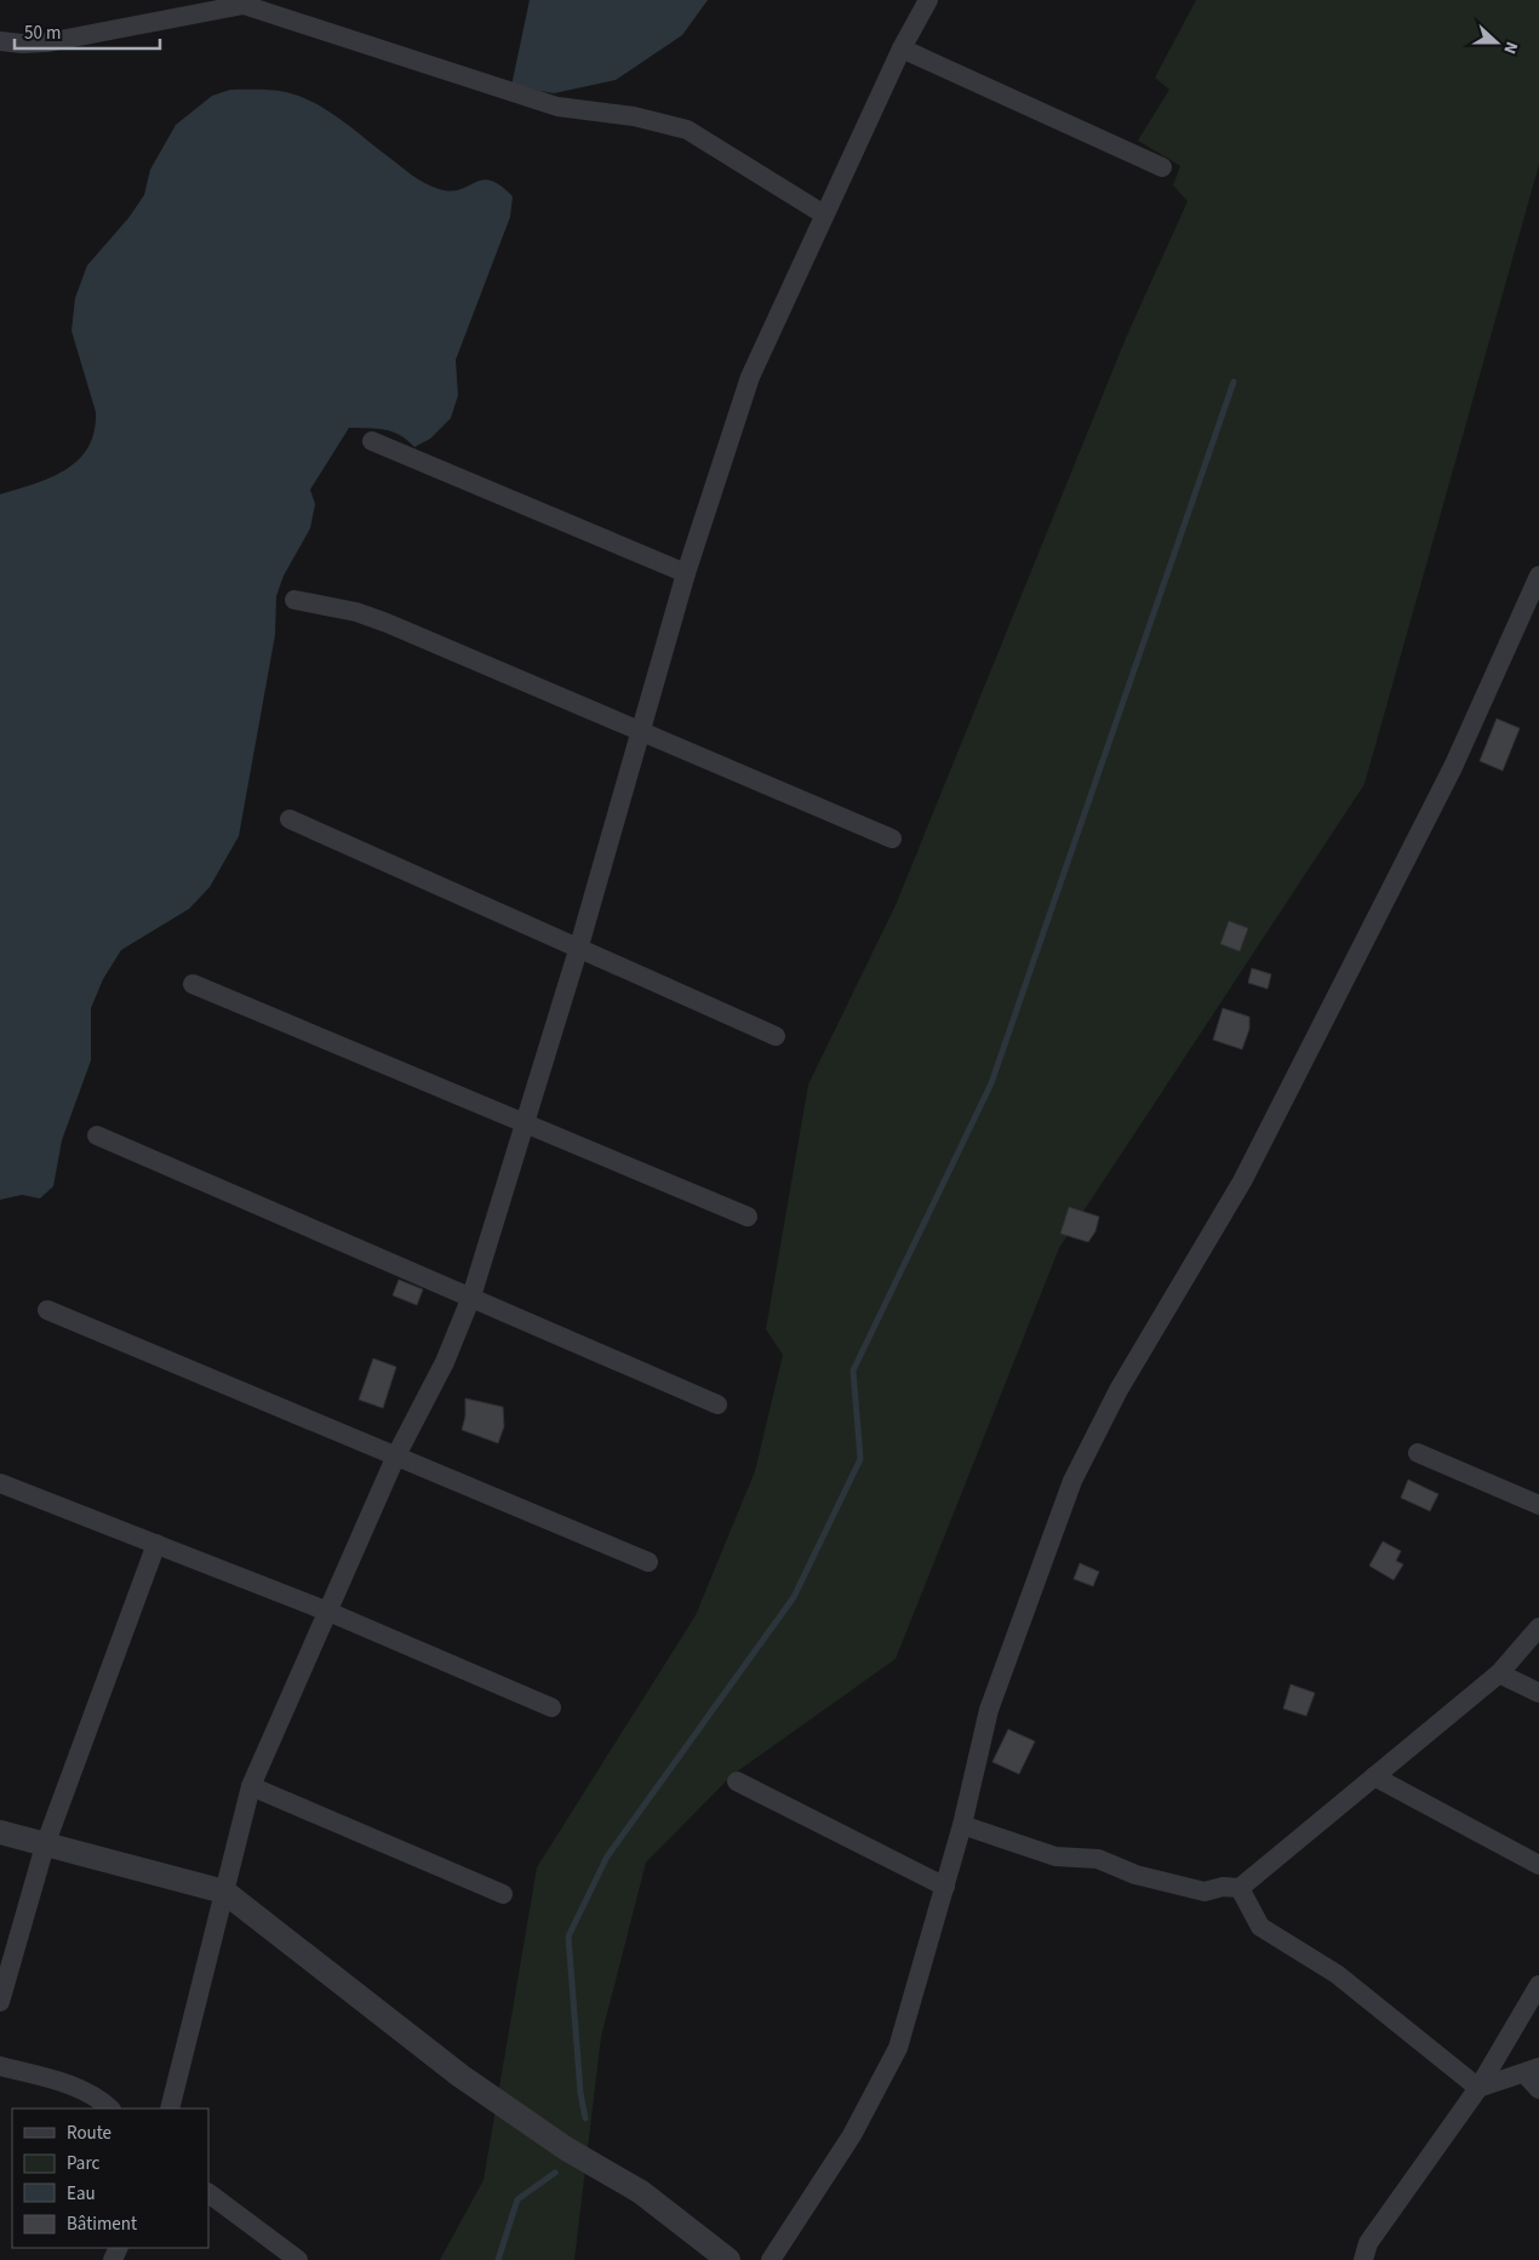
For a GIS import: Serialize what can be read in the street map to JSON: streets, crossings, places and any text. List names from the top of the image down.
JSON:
{
  "legend": [
    "Route",
    "Parc",
    "Eau",
    "Bâtiment"
  ],
  "scale_bar": "50 m",
  "north": "right"
}
